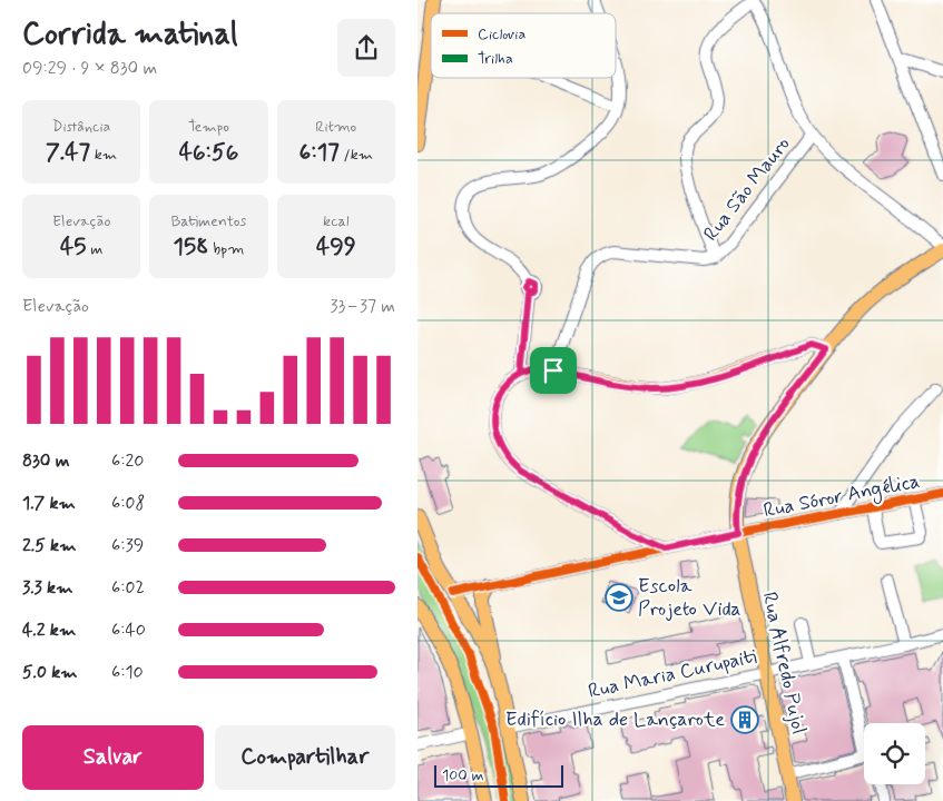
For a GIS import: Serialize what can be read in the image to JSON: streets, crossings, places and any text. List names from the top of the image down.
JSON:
{
  "streets": {
    "main road": ["Rua Alfredo Pujol"],
    "street": ["Rua São Mauro", "Rua Sóror Angélica", "Rua Maria Curupaiti"]
  },
  "crossings": [
    ["Rua Sóror Angélica", "Rua Alfredo Pujol"],
    ["Rua Alfredo Pujol", "Rua Maria Curupaiti"]
  ],
  "places": {
    "school or university": ["Escola Projeto Vida"],
    "building": ["Edifício Ilha de Lançarote"]
  },
  "legend": ["Ciclovia", "Trilha"],
  "scale_bar": "100 m",
  "page": {
    "heading": ["Corrida matinal", "09:29 · 9 × 830 m"],
    "stats": [
      ["Distância", "7.47 km"],
      ["Tempo", "46:56"],
      ["Ritmo", "6:17 /km"],
      ["Elevação", "45 m"],
      ["Batimentos", "158 bpm"],
      ["kcal", "499"]
    ],
    "chart": ["Elevação", "33–37 m"],
    "list": [
      {
        "name": "830 m",
        "note": "6:20"
      },
      {
        "name": "1.7 km",
        "note": "6:08"
      },
      {
        "name": "2.5 km",
        "note": "6:39"
      },
      {
        "name": "3.3 km",
        "note": "6:02"
      },
      {
        "name": "4.2 km",
        "note": "6:40"
      },
      {
        "name": "5.0 km",
        "note": "6:10"
      }
    ],
    "buttons": ["Salvar", "Compartilhar"],
    "scale": "100 m"
  }
}
